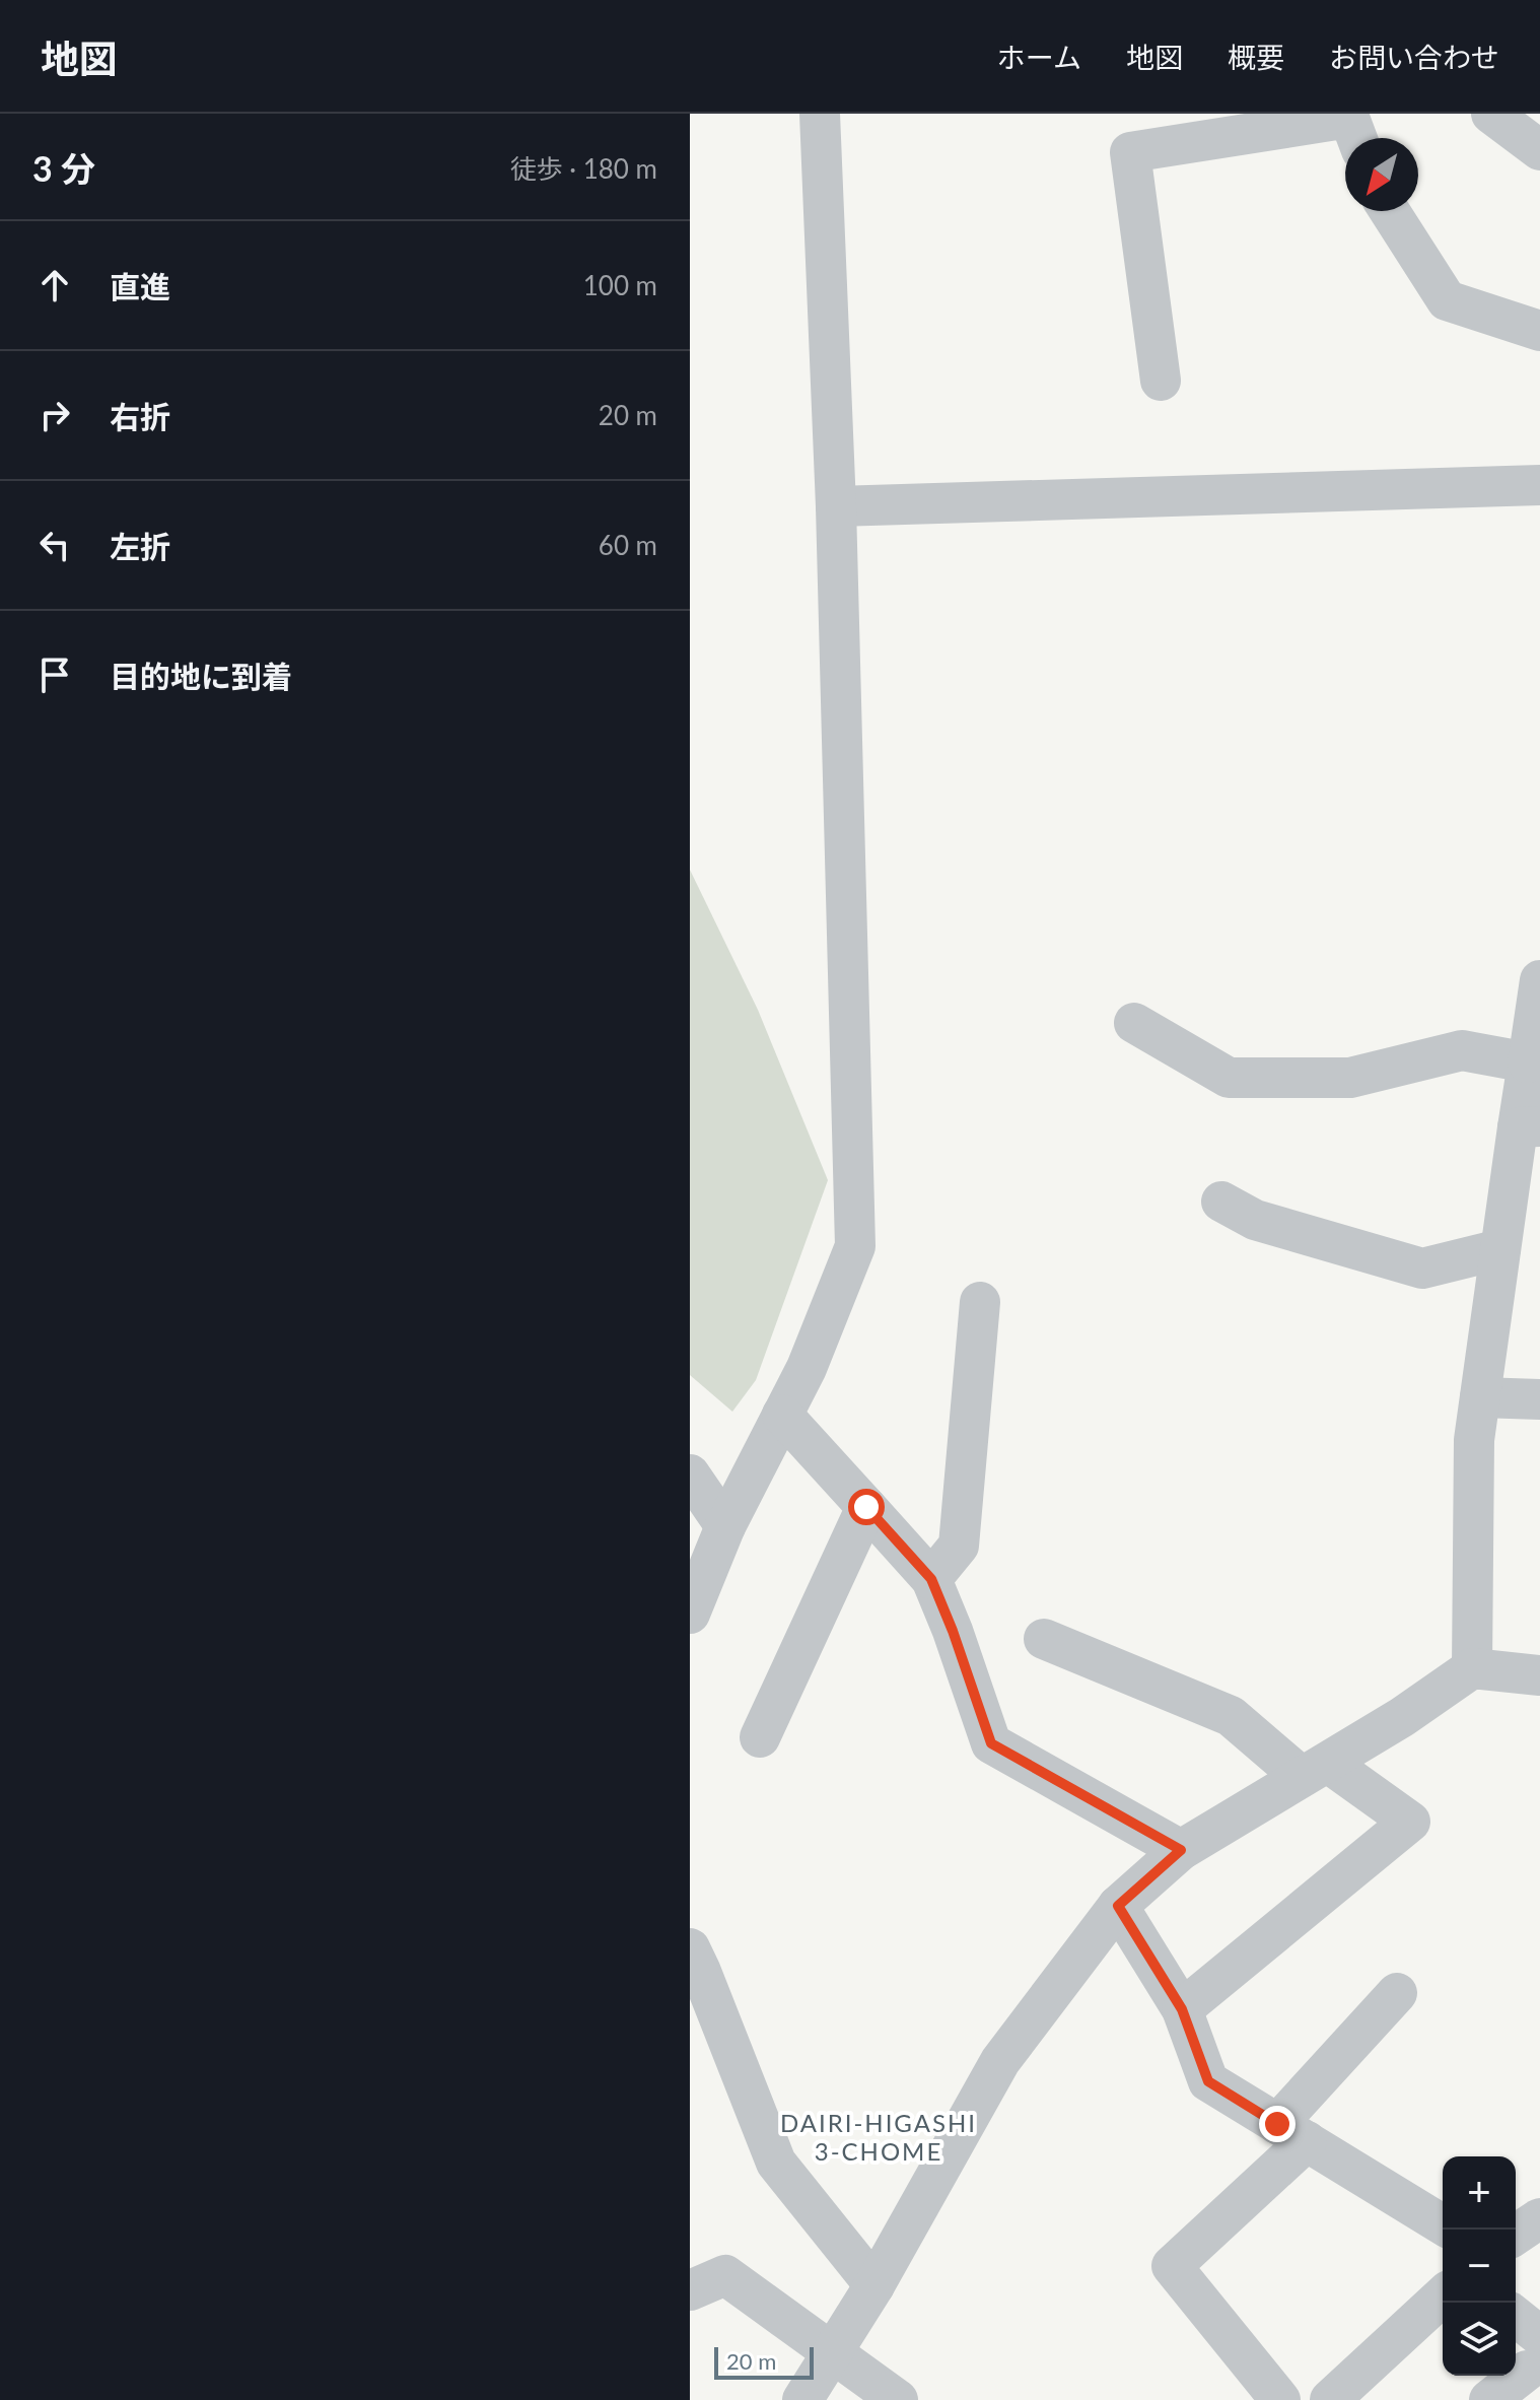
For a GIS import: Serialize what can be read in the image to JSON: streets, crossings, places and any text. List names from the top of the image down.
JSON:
{
  "districts": ["DAIRI-HIGASHI 3-CHOME"],
  "scale_bar": "20 m",
  "north": "bottom left",
  "page": {
    "header": "地図",
    "nav": [
      "ホーム",
      "地図",
      "概要",
      "お問い合わせ"
    ],
    "heading": ["3 分", "徒歩 · 180 m"],
    "list": [
      ["直進", "100 m"],
      ["右折", "20 m"],
      ["左折", "60 m"],
      "目的地に到着"
    ],
    "map_buttons": ["+", "−"],
    "scale": "20 m"
  }
}
